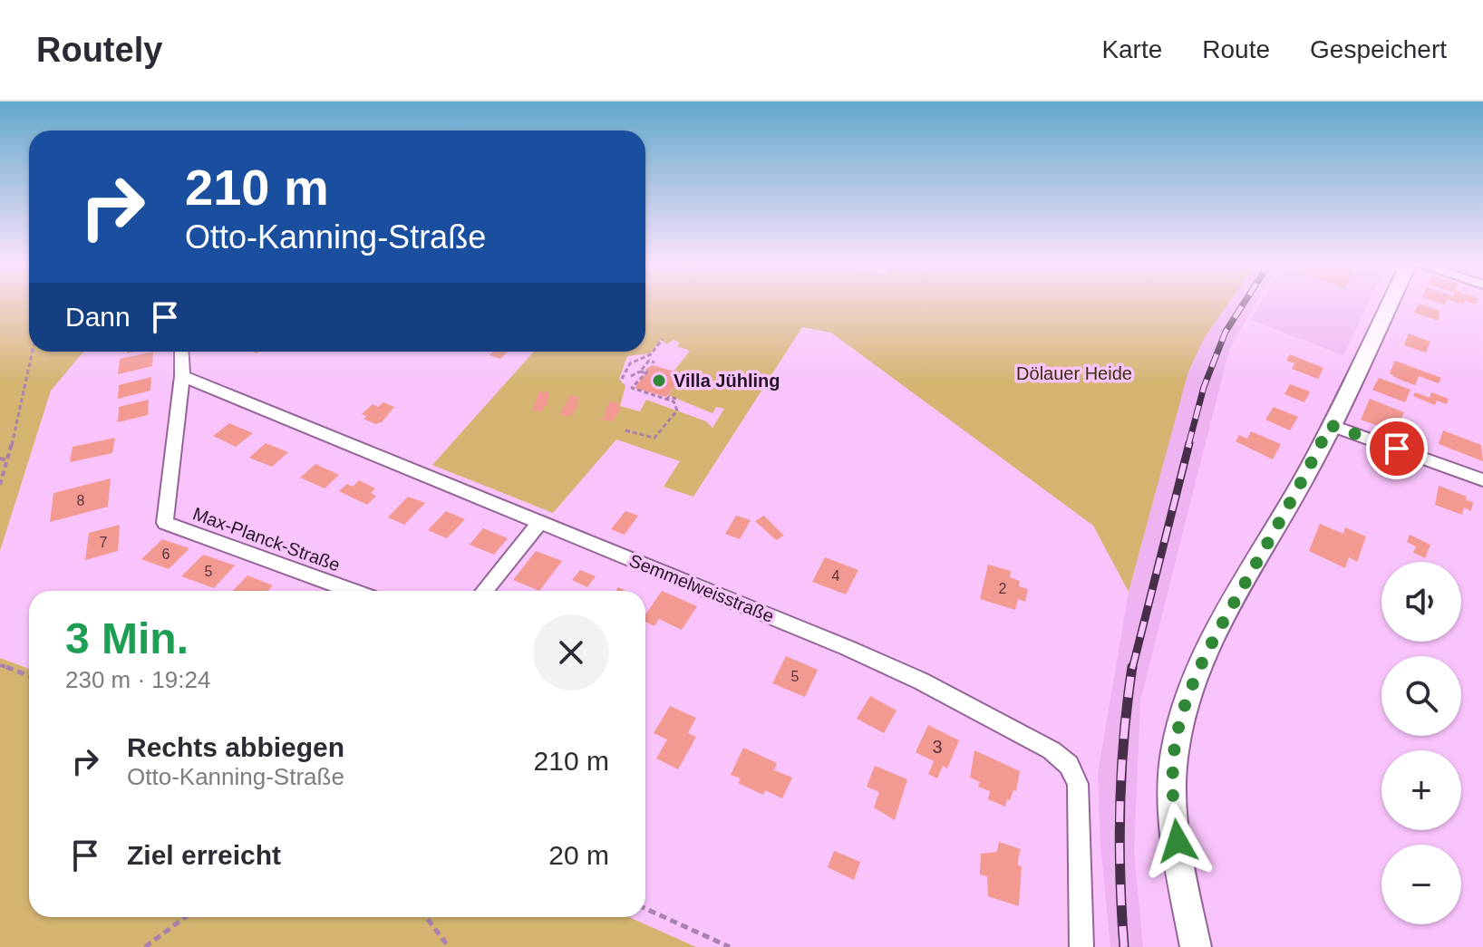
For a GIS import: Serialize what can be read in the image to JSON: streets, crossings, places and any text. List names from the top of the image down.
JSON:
{
  "streets": {
    "street": ["Max-Planck-Straße", "Semmelweisstraße"]
  },
  "crossings": [
    ["Max-Planck-Straße", "Semmelweisstraße"]
  ],
  "parks": ["Dölauer Heide"],
  "places": ["Villa Jühling"],
  "house_numbers": [
    "8",
    "7",
    "6",
    "5",
    "4",
    "2",
    "5",
    "3"
  ],
  "page": {
    "header": "Routely",
    "nav": ["Karte", "Route", "Gespeichert"],
    "turn": ["210 m", "Otto-Kanning-Straße"],
    "then": "Dann",
    "map_buttons": ["+", "−"],
    "heading": ["3 Min.", "230 m · 19:24"],
    "list": [
      {
        "name": "Rechts abbiegen",
        "note": "Otto-Kanning-Straße",
        "value": "210 m"
      },
      {
        "name": "Ziel erreicht",
        "value": "20 m"
      }
    ]
  }
}
